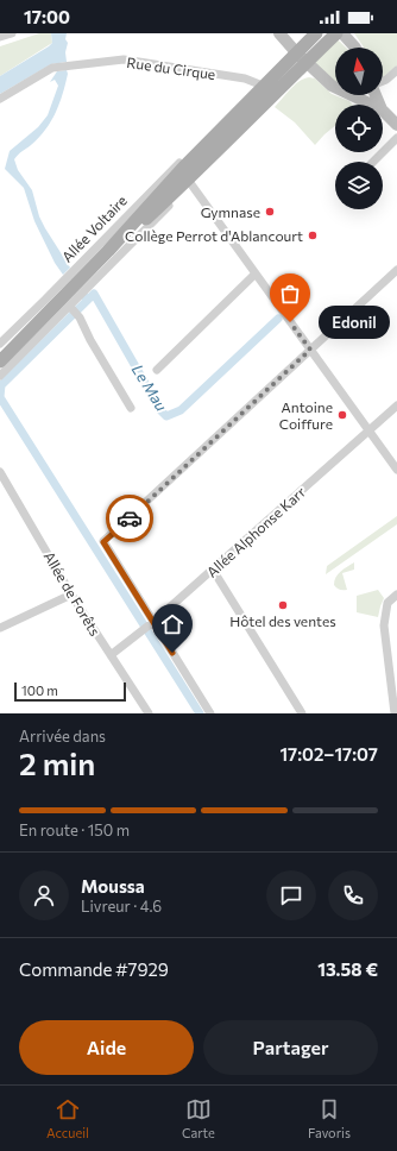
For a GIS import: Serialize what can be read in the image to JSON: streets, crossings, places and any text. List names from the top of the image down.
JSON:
{
  "streets": {
    "main road": ["Allée Voltaire"],
    "street": ["Rue du Cirque", "Allée Alphonse Karr", "Allée de Forêts"]
  },
  "crossings": [
    ["Rue du Cirque", "Allée Voltaire"],
    ["Allée Alphonse Karr", "Allée de Forêts"]
  ],
  "water": ["Le Mau"],
  "places": [
    "Gymnase",
    "Collège Perrot d'Ablancourt",
    "Edonil",
    "Antoine Coiffure",
    "Hôtel des ventes"
  ],
  "scale_bar": "100 m",
  "north": "top",
  "page": {
    "status": "17:00",
    "bubble": "Edonil",
    "scale": "100 m",
    "heading": ["2 min", "Arrivée dans", "17:02–17:07"],
    "panel": [
      "Moussa",
      "Livreur · 4.6",
      "Commande #7929",
      "13.58 €"
    ],
    "bar": "En route · 150 m",
    "buttons": ["Aide", "Partager"],
    "tabs": ["Accueil", "Carte", "Favoris"]
  }
}
